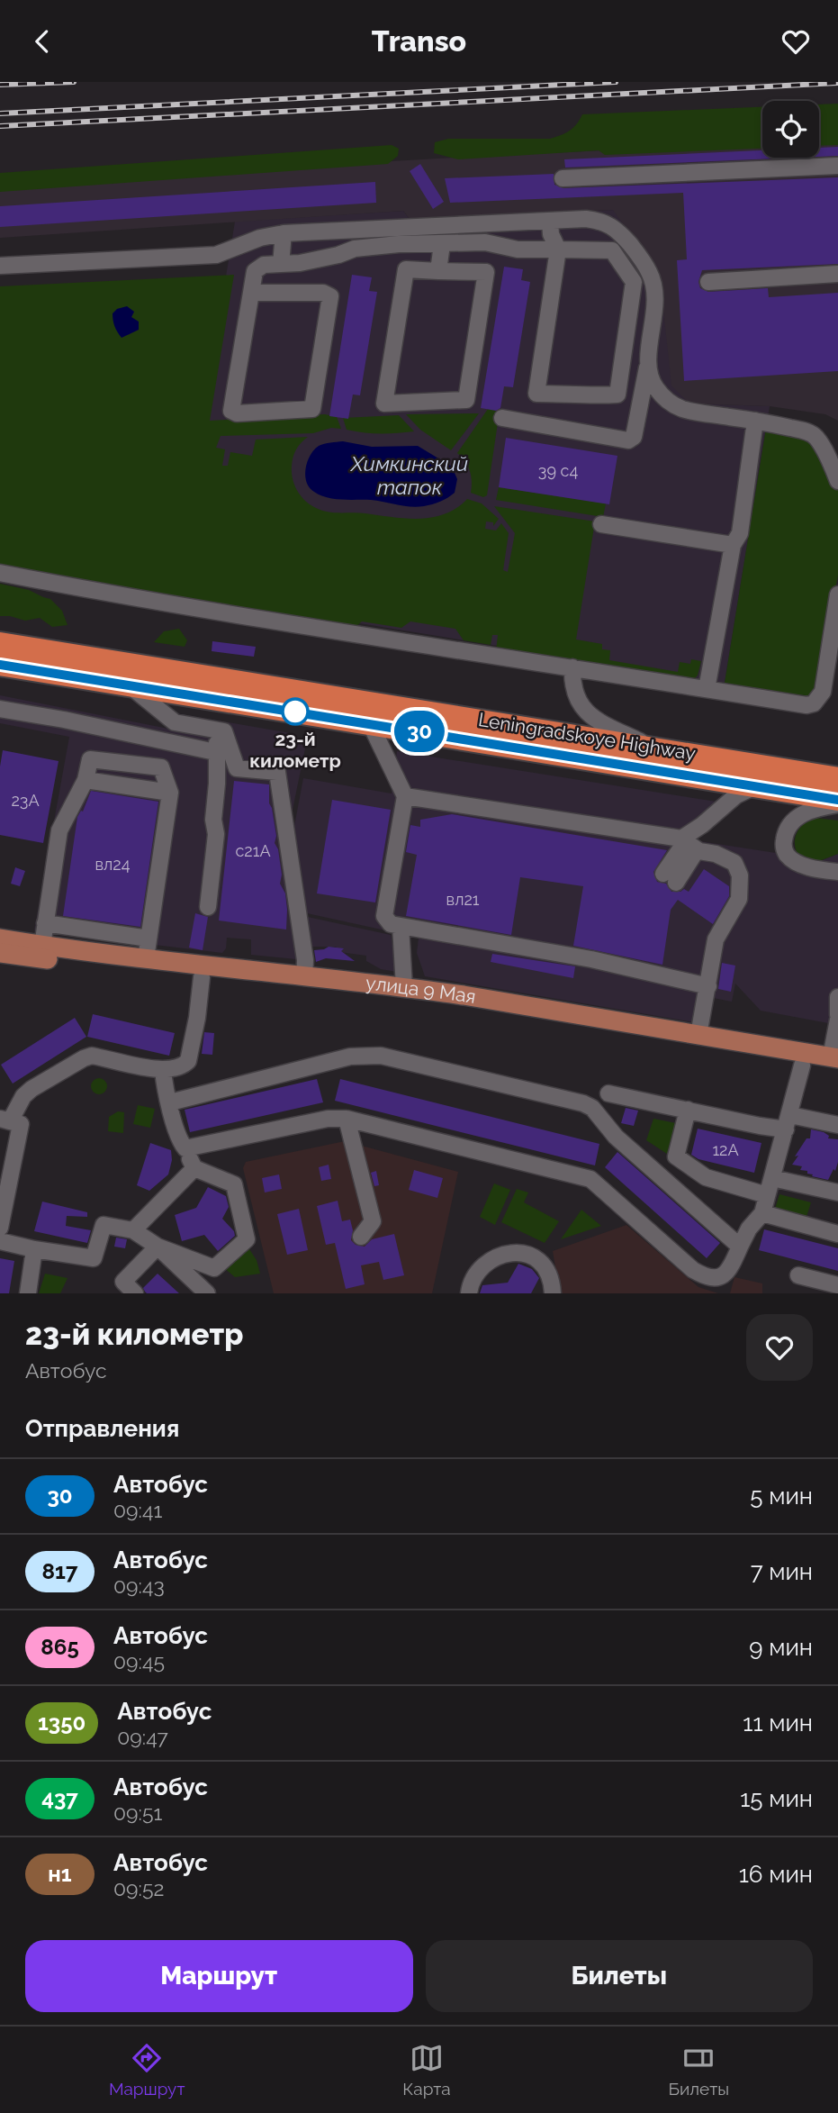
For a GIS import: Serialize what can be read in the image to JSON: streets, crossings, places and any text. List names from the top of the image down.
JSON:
{
  "streets": {
    "highway": ["Leningradskoye Highway"],
    "main road": ["улица 9 Мая"]
  },
  "water": ["Химкинский тапок"],
  "places": ["23-й километр"],
  "lines": ["bus line 30"],
  "house_numbers": [
    "39 с4",
    "23А",
    "с21А",
    "вл24",
    "вл21",
    "12А"
  ],
  "page": {
    "header": "Transo",
    "on_map": "30",
    "heading": [
      ["23-й километр", "Автобус"],
      "Отправления"
    ],
    "list": [
      {
        "mark": "30",
        "name": "Автобус",
        "note": "09:41",
        "value": "5 мин"
      },
      {
        "mark": "817",
        "name": "Автобус",
        "note": "09:43",
        "value": "7 мин"
      },
      {
        "mark": "865",
        "name": "Автобус",
        "note": "09:45",
        "value": "9 мин"
      },
      {
        "mark": "1350",
        "name": "Автобус",
        "note": "09:47",
        "value": "11 мин"
      },
      {
        "mark": "437",
        "name": "Автобус",
        "note": "09:51",
        "value": "15 мин"
      },
      {
        "mark": "н1",
        "name": "Автобус",
        "note": "09:52",
        "value": "16 мин"
      }
    ],
    "buttons": ["Маршрут", "Билеты"],
    "tabs": ["Маршрут", "Карта", "Билеты"]
  }
}
